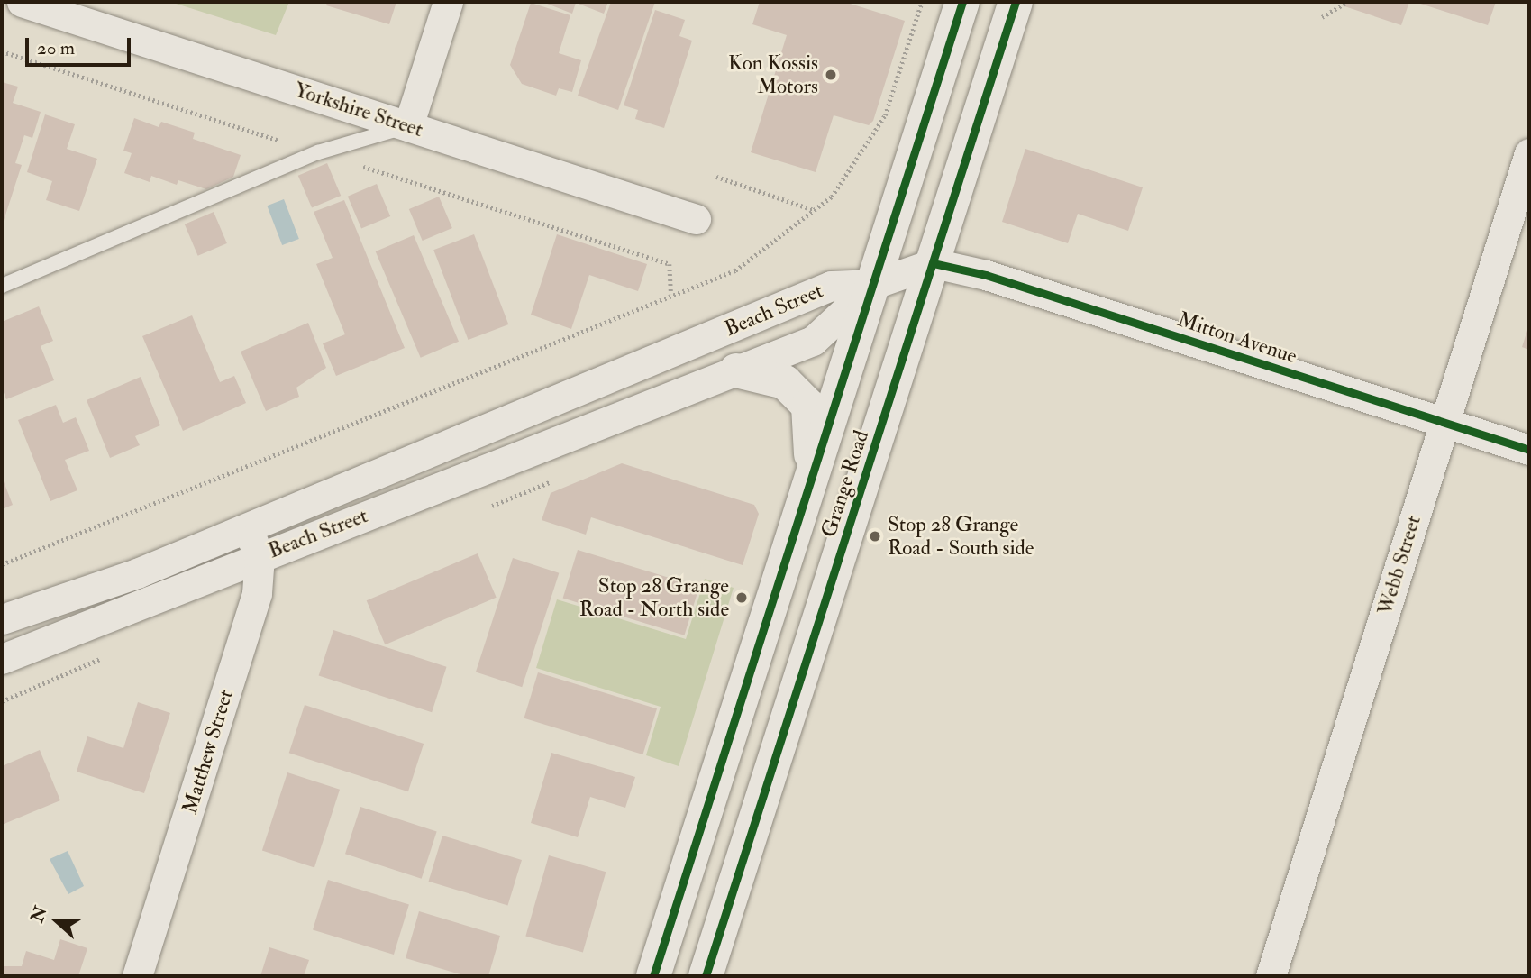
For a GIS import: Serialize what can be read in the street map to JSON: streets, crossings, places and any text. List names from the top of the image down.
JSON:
{
  "streets": {
    "main road": ["Grange Road"],
    "street": [
      "Yorkshire Street",
      "Beach Street",
      "Mitton Avenue",
      "Webb Street",
      "Matthew Street"
    ]
  },
  "crossings": [
    ["Beach Street", "Grange Road"],
    ["Beach Street", "Matthew Street"],
    ["Mitton Avenue", "Grange Road"],
    ["Mitton Avenue", "Webb Street"]
  ],
  "places": ["Kon Kossis Motors", "Stop 28 Grange Road - South side", "Stop 28 Grange Road - North side"],
  "scale_bar": "20 m",
  "north": "left"
}
